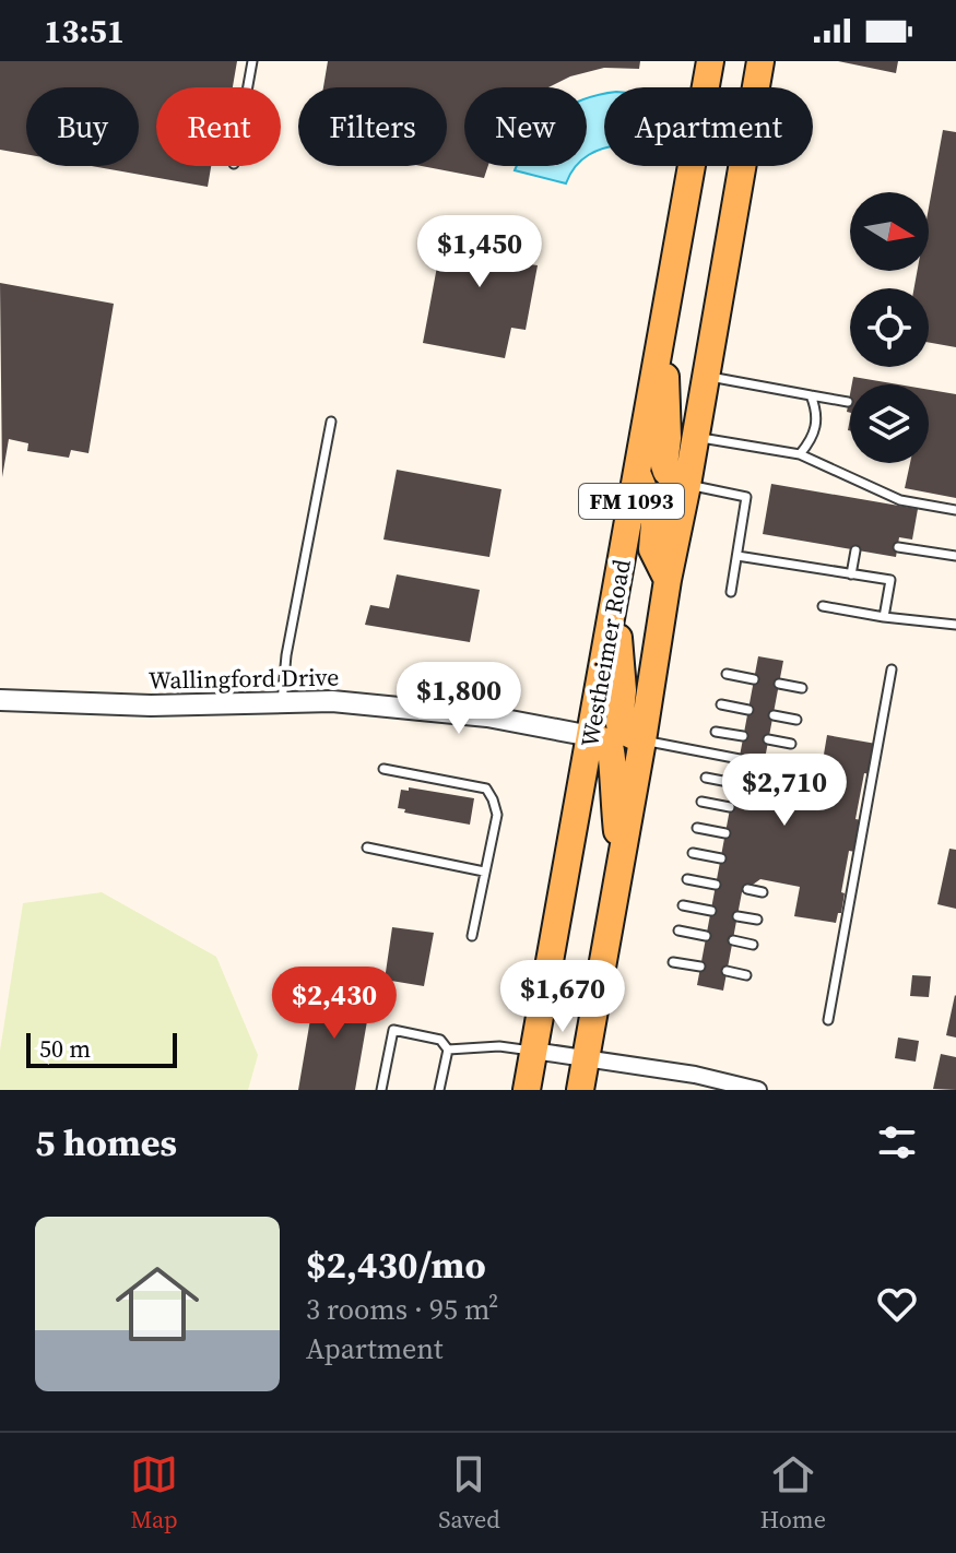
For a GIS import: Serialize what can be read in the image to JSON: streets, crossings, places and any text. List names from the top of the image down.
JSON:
{
  "streets": {
    "main road": ["FM 1093", "Westheimer Road"],
    "street": ["Wallingford Drive"]
  },
  "crossings": [
    ["Westheimer Road", "Wallingford Drive"]
  ],
  "scale_bar": "50 m",
  "north": "right",
  "page": {
    "status": "13:51",
    "chip": [
      "Buy",
      "Rent",
      "Filters",
      "New",
      "Apartment"
    ],
    "price": [
      "$1,450",
      "$1,800",
      "$2,710",
      "$1,670",
      "$2,430"
    ],
    "scale": "50 m",
    "heading": "5 homes",
    "list": [
      {
        "name": "$2,430/mo",
        "note": "3 rooms · 95 m² · Apartment"
      }
    ],
    "tabs": ["Map", "Saved", "Home"]
  }
}
